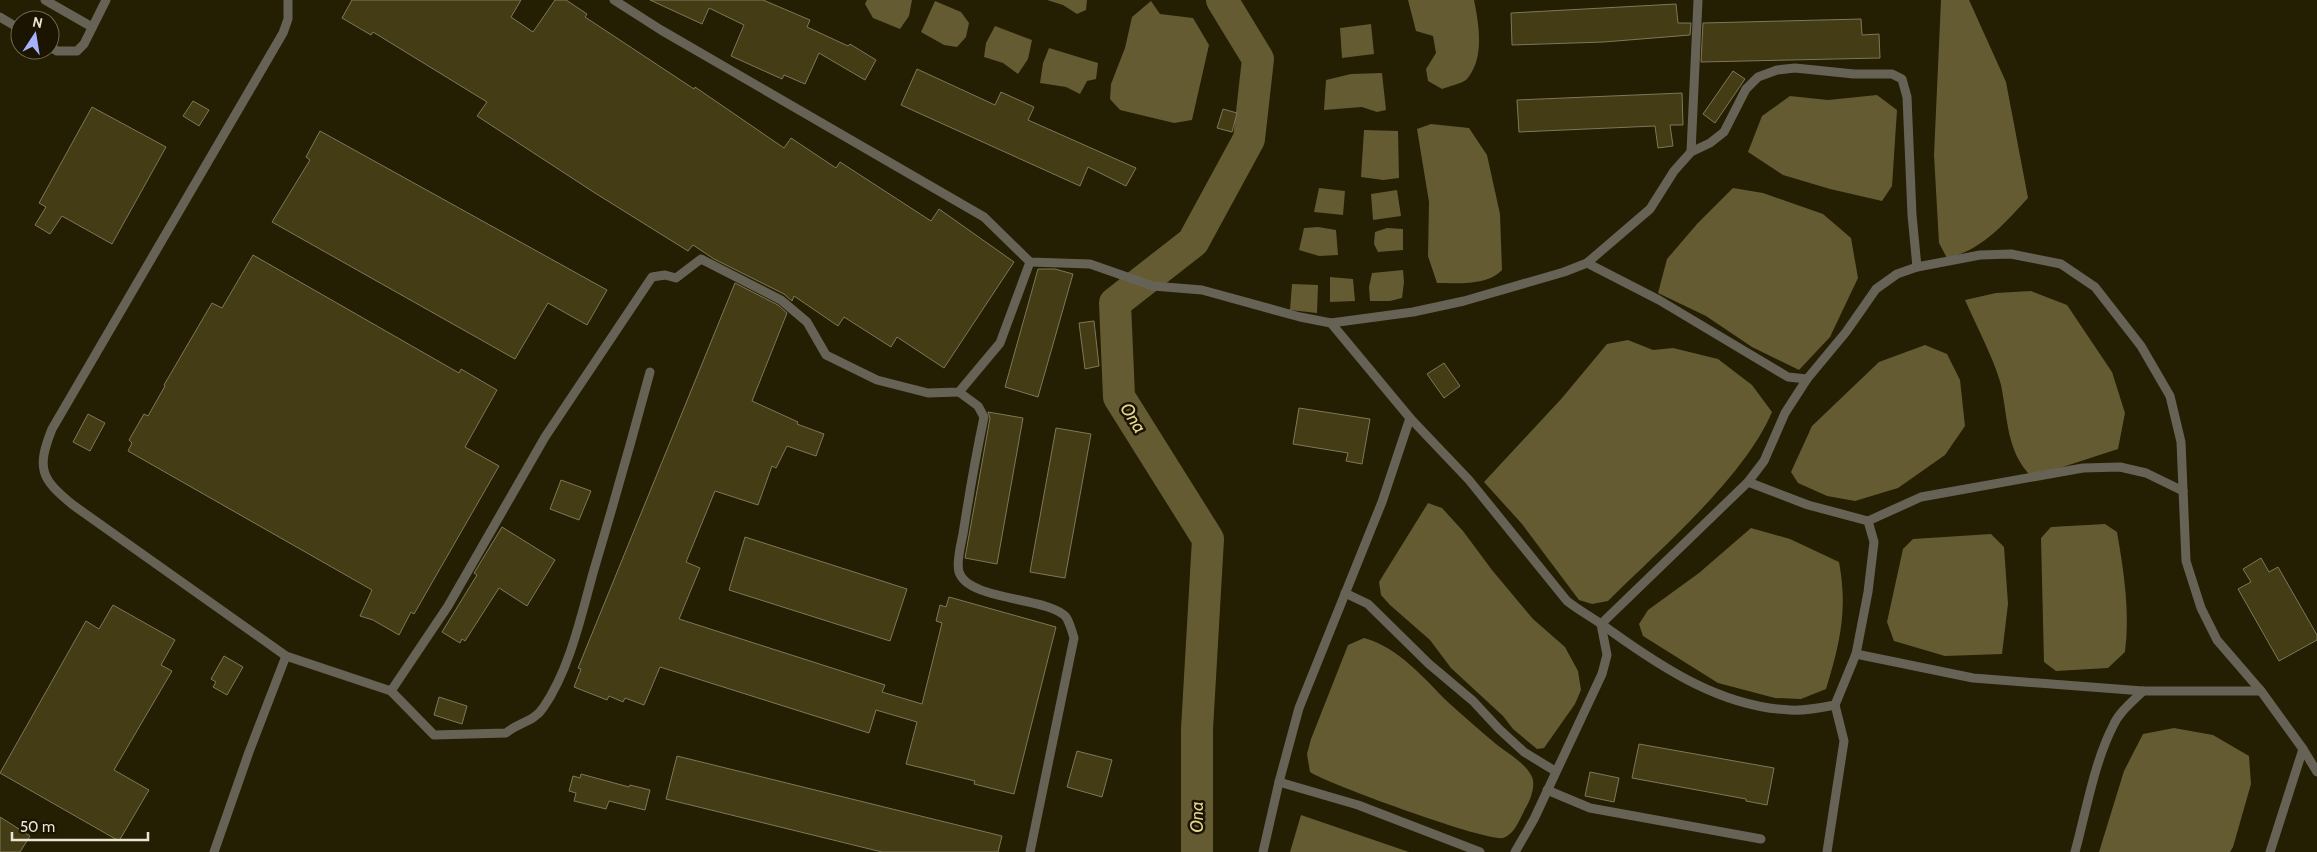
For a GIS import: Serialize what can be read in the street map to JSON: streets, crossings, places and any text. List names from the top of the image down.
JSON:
{
  "water": ["Ona"],
  "scale_bar": "50 m",
  "north": "top"
}
